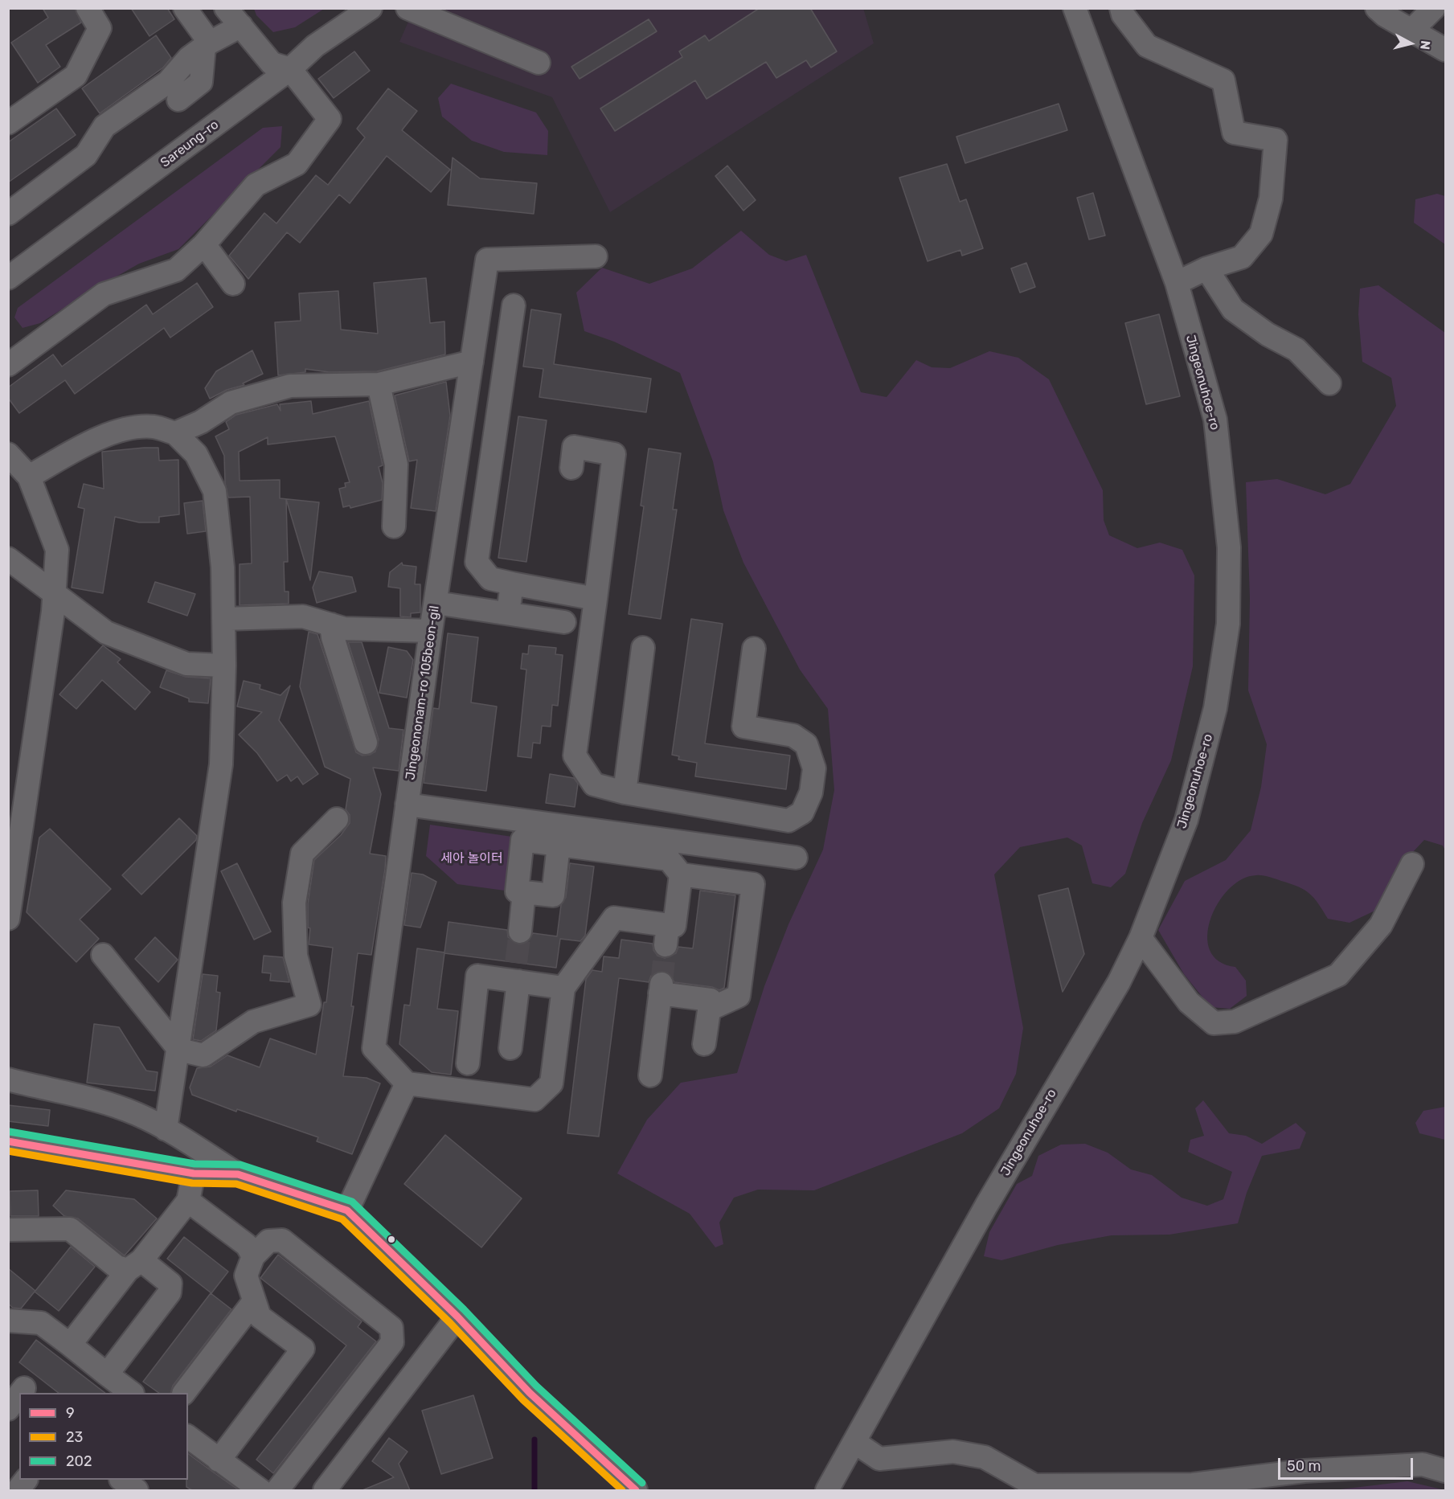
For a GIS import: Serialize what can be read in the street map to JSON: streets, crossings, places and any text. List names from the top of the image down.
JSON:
{
  "streets": {
    "street": ["Sareung-ro", "Jingeonuhoe-ro", "Jingeononam-ro 105beon-gil"]
  },
  "parks": ["세아 놀이터"],
  "lines": ["transit line 202", "transit line 9", "transit line 23"],
  "legend": ["9", "23", "202"],
  "scale_bar": "50 m",
  "north": "right"
}
